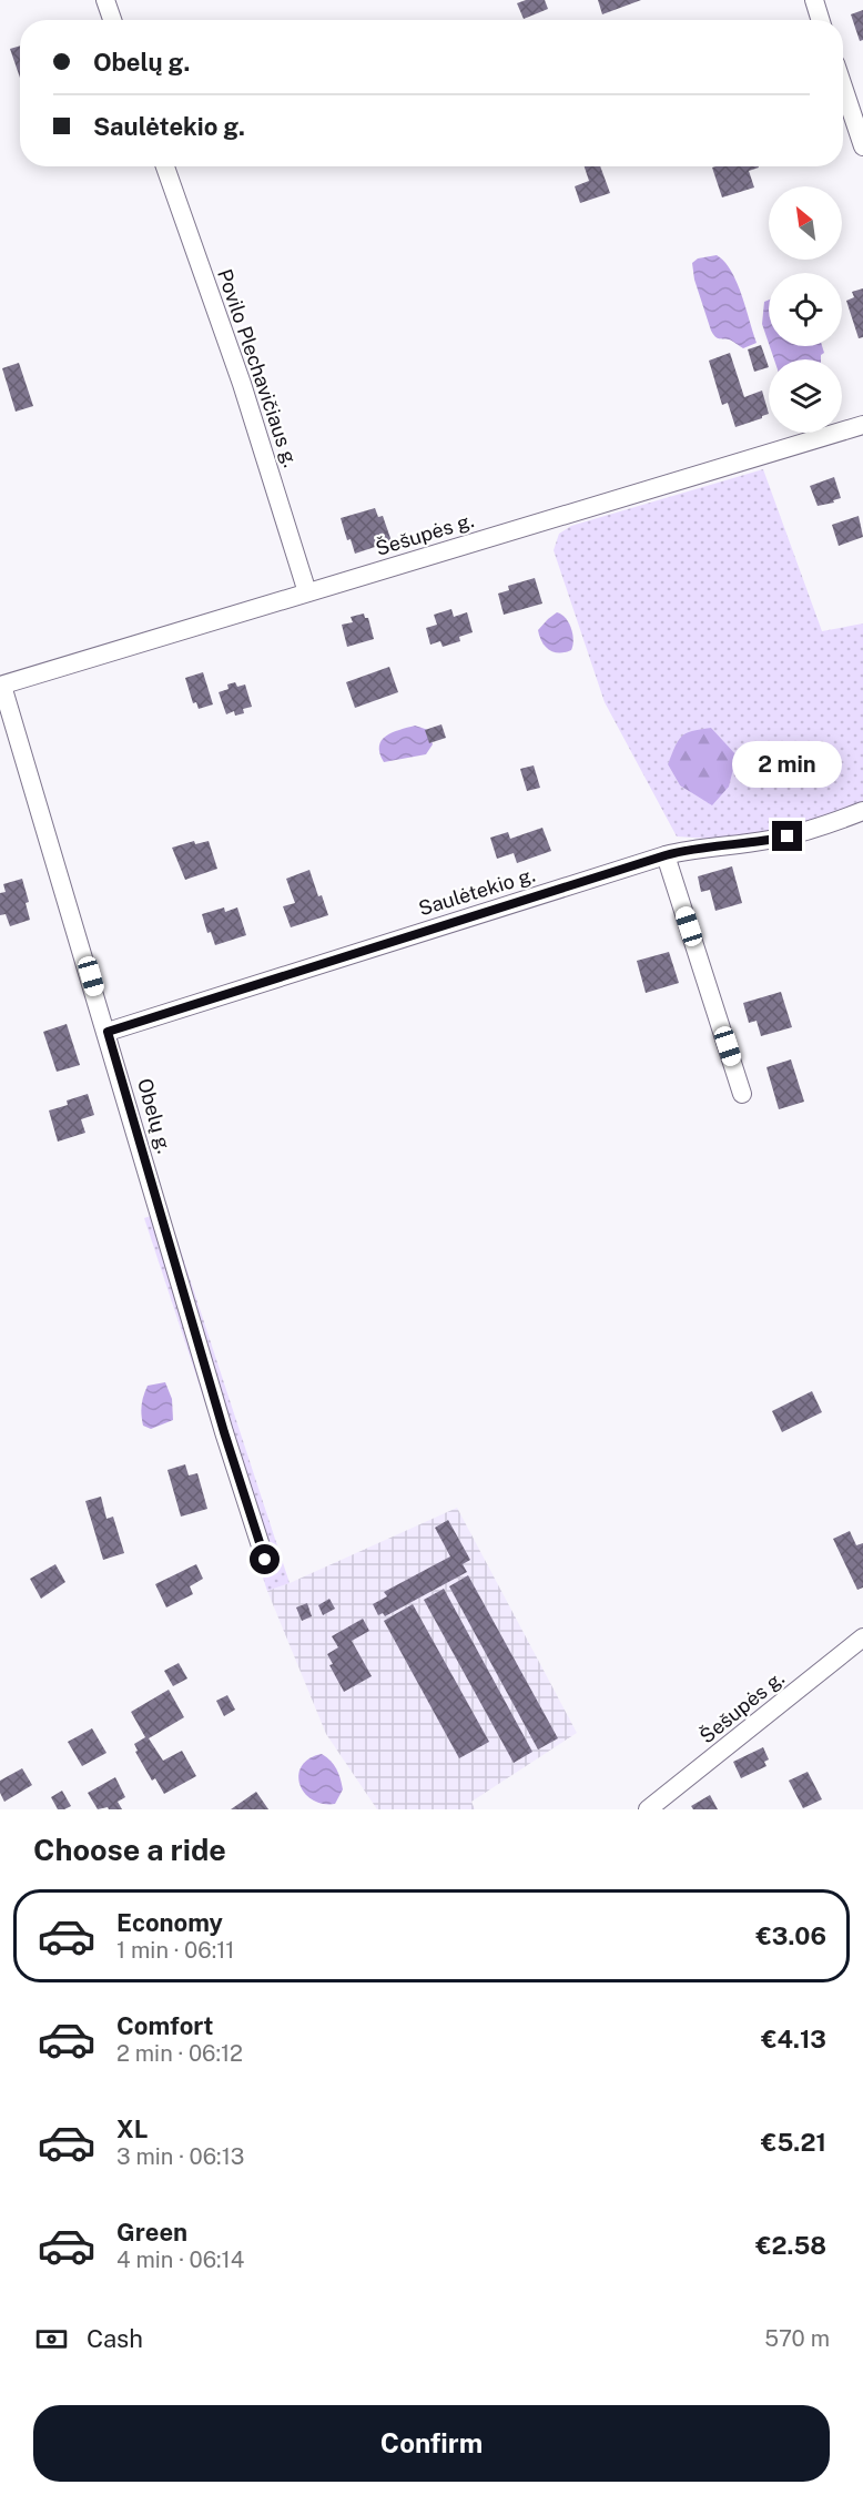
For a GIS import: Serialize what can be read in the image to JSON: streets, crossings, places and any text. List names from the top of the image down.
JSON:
{
  "streets": {
    "street": [
      "Povilo Plechavičiaus g.",
      "Šešupės g.",
      "Saulėtekio g.",
      "Obelų g."
    ]
  },
  "crossings": [
    ["Povilo Plechavičiaus g.", "Šešupės g."],
    ["Šešupės g.", "Obelų g."],
    ["Saulėtekio g.", "Obelų g."]
  ],
  "north": "top left",
  "page": {
    "banner": ["Obelų g.", "Saulėtekio g."],
    "bubble": "2 min",
    "heading": "Choose a ride",
    "list": [
      {
        "name": "Economy",
        "note": "1 min · 06:11",
        "value": "€3.06"
      },
      {
        "name": "Comfort",
        "note": "2 min · 06:12",
        "value": "€4.13"
      },
      {
        "name": "XL",
        "note": "3 min · 06:13",
        "value": "€5.21"
      },
      {
        "name": "Green",
        "note": "4 min · 06:14",
        "value": "€2.58"
      }
    ],
    "pay": ["Cash", "570 m"],
    "buttons": "Confirm"
  }
}
